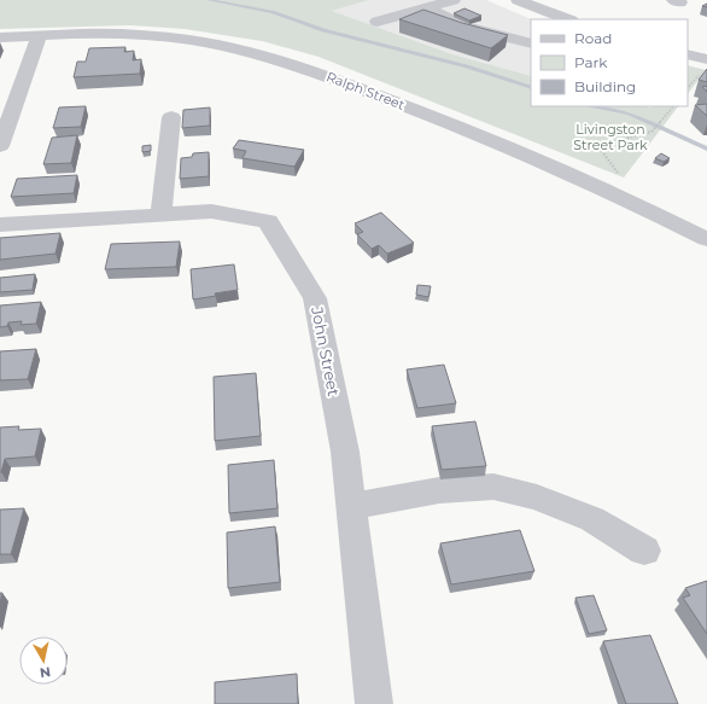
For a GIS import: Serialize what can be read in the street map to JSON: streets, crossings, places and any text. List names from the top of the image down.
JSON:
{
  "streets": {
    "street": ["Ralph Street", "John Street"]
  },
  "parks": ["Livingston Street Park"],
  "legend": ["Road", "Park", "Building"],
  "north": "bottom"
}
